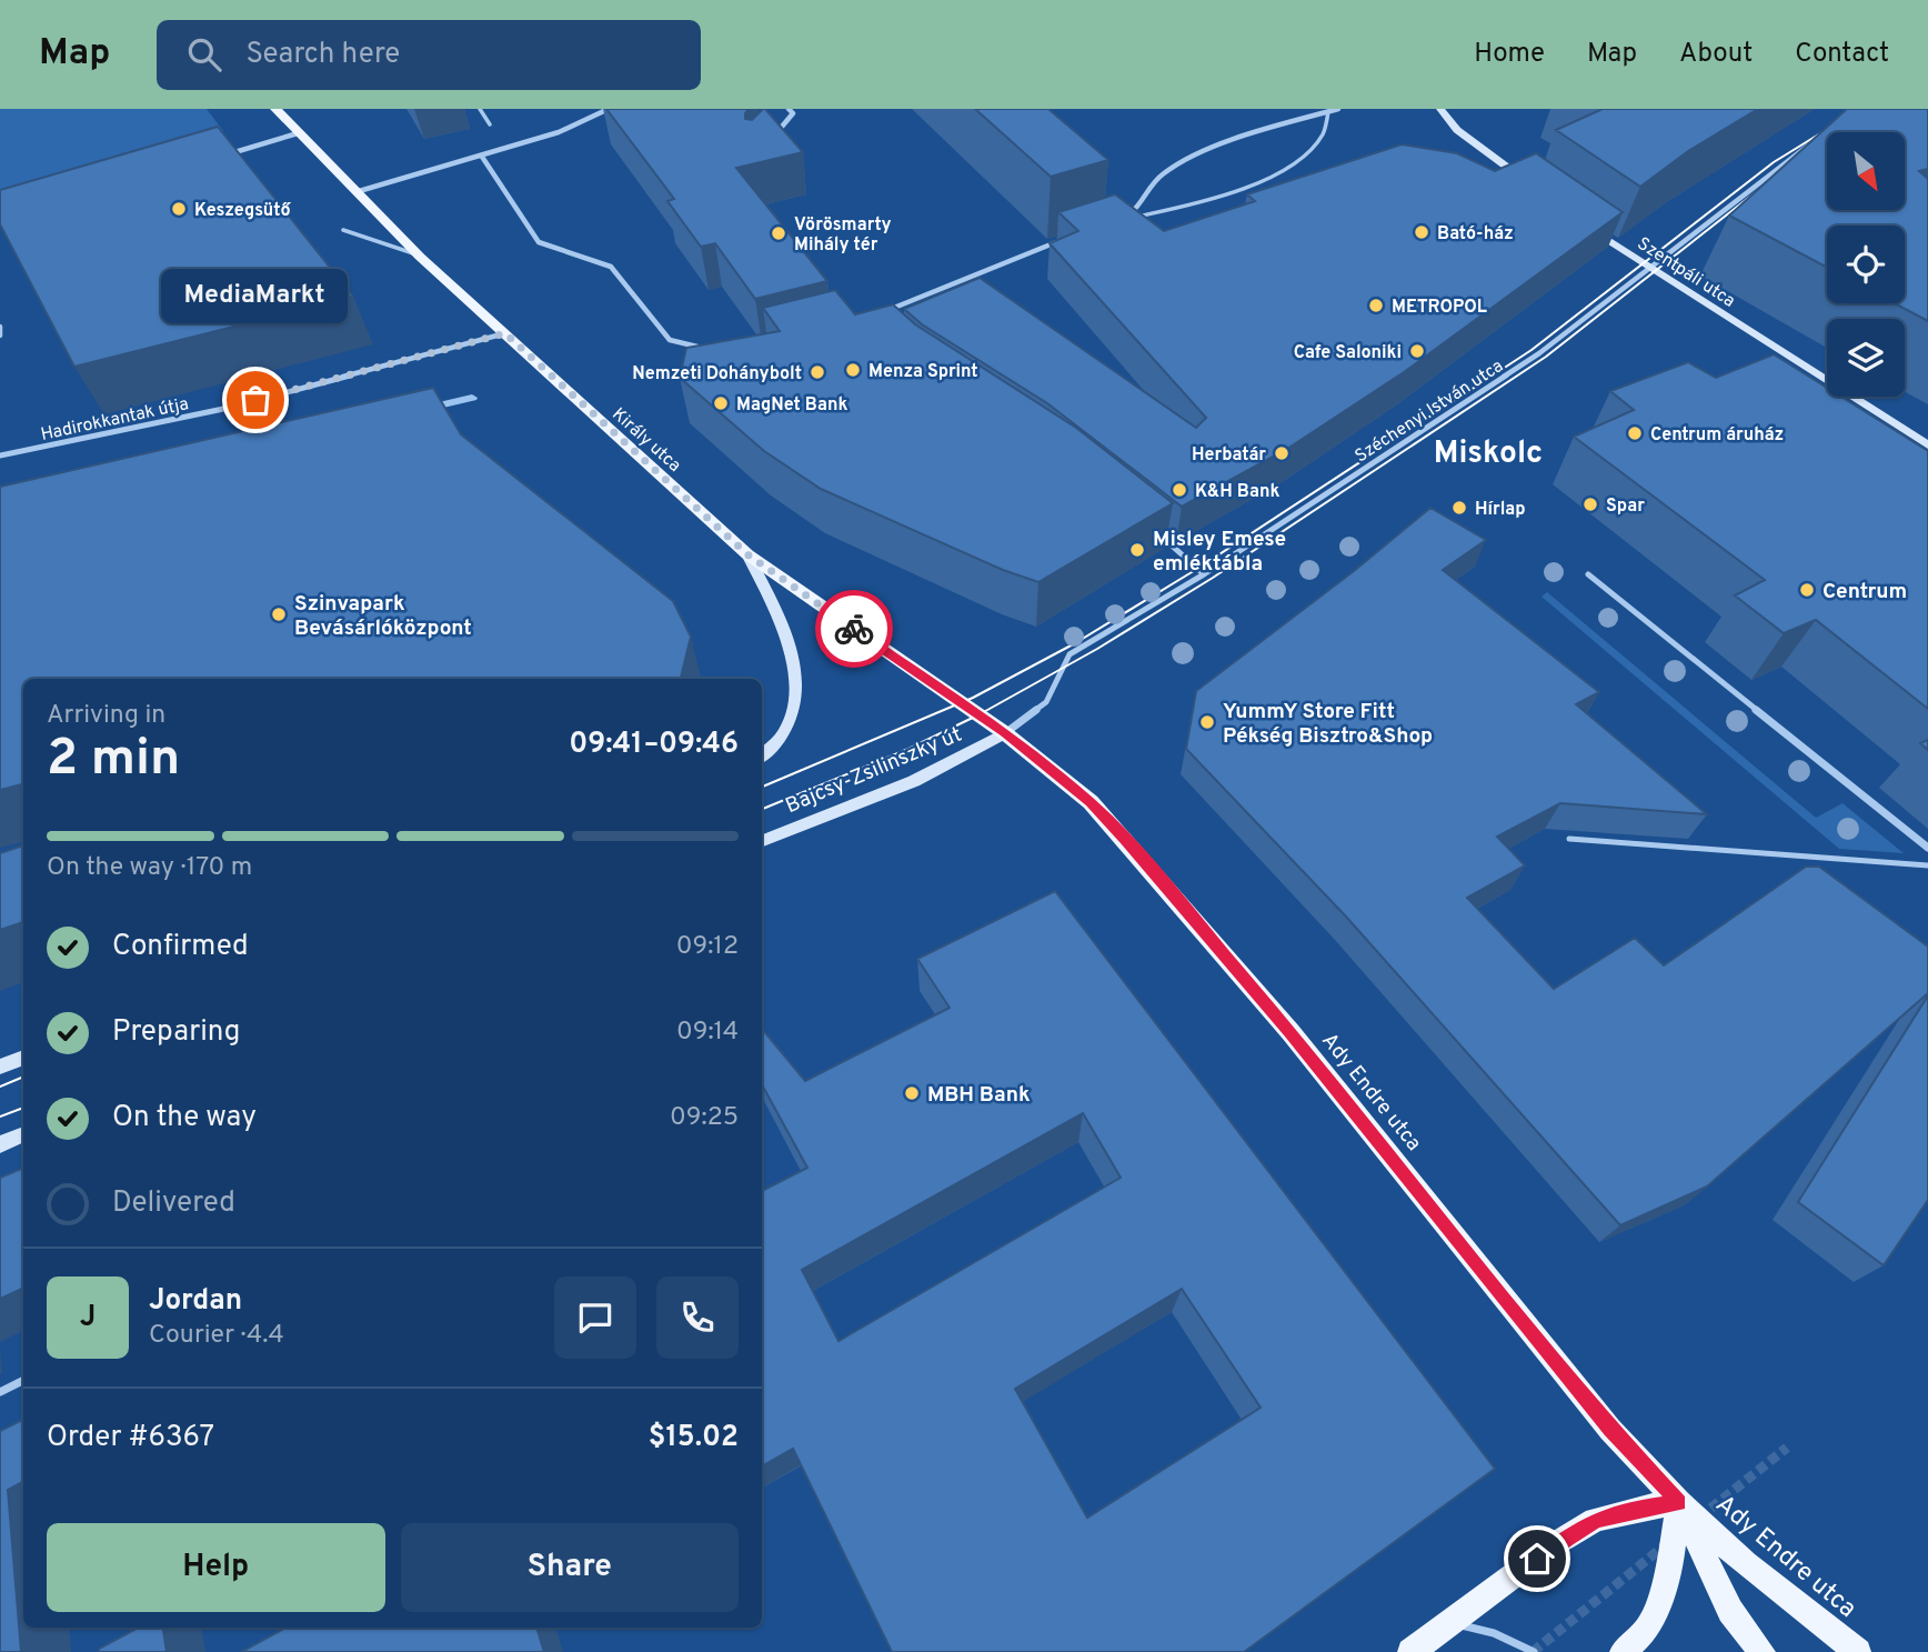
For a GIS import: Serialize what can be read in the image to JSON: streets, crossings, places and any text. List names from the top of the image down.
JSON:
{
  "streets": {
    "main road": ["Király utca", "Ady Endre utca"],
    "street": [
      "Szentpáli utca",
      "Széchenyi István utca",
      "Hadirokkantak útja",
      "Bajcsy-Zsilinszky út"
    ]
  },
  "crossings": [
    ["Szentpáli utca", "Széchenyi István utca"],
    ["Széchenyi István utca", "Király utca"],
    ["Széchenyi István utca", "Bajcsy-Zsilinszky út"],
    ["Széchenyi István utca", "Ady Endre utca"],
    ["Hadirokkantak útja", "Király utca"],
    ["Király utca", "Bajcsy-Zsilinszky út"],
    ["Király utca", "Ady Endre utca"],
    ["Bajcsy-Zsilinszky út", "Ady Endre utca"]
  ],
  "districts": ["Miskolc"],
  "places": [
    "Keszegsütő",
    "Bató-ház",
    "Vörösmarty Mihály tér",
    "METROPOL",
    "Cafe Saloniki",
    "Menza Sprint",
    "Nemzeti Dohánybolt",
    "MediaMarkt",
    "MagNet Bank",
    "Centrum áruház",
    "Herbatár",
    "K&H Bank",
    "Spar",
    "Hírlap",
    "Misley Emese emléktábla",
    "Centrum",
    "Szinvapark Bevásárlóközpont",
    "YummY Store Fitt Pékség Bisztro&Shop",
    "MBH Bank"
  ],
  "north": "bottom right",
  "page": {
    "header": "Map",
    "search": "Search here",
    "nav": [
      "Home",
      "Map",
      "About",
      "Contact"
    ],
    "bubble": "MediaMarkt",
    "heading": ["2 min", "Arriving in", "09:41–09:46"],
    "panel": [
      "Jordan",
      "Courier · 4.4",
      "Order #6367",
      "$15.02"
    ],
    "bar": "On the way · 170 m",
    "list": [
      ["Confirmed", "09:12"],
      ["Preparing", "09:14"],
      ["On the way", "09:25"],
      "Delivered"
    ],
    "round": "J",
    "buttons": ["Help", "Share"]
  }
}
